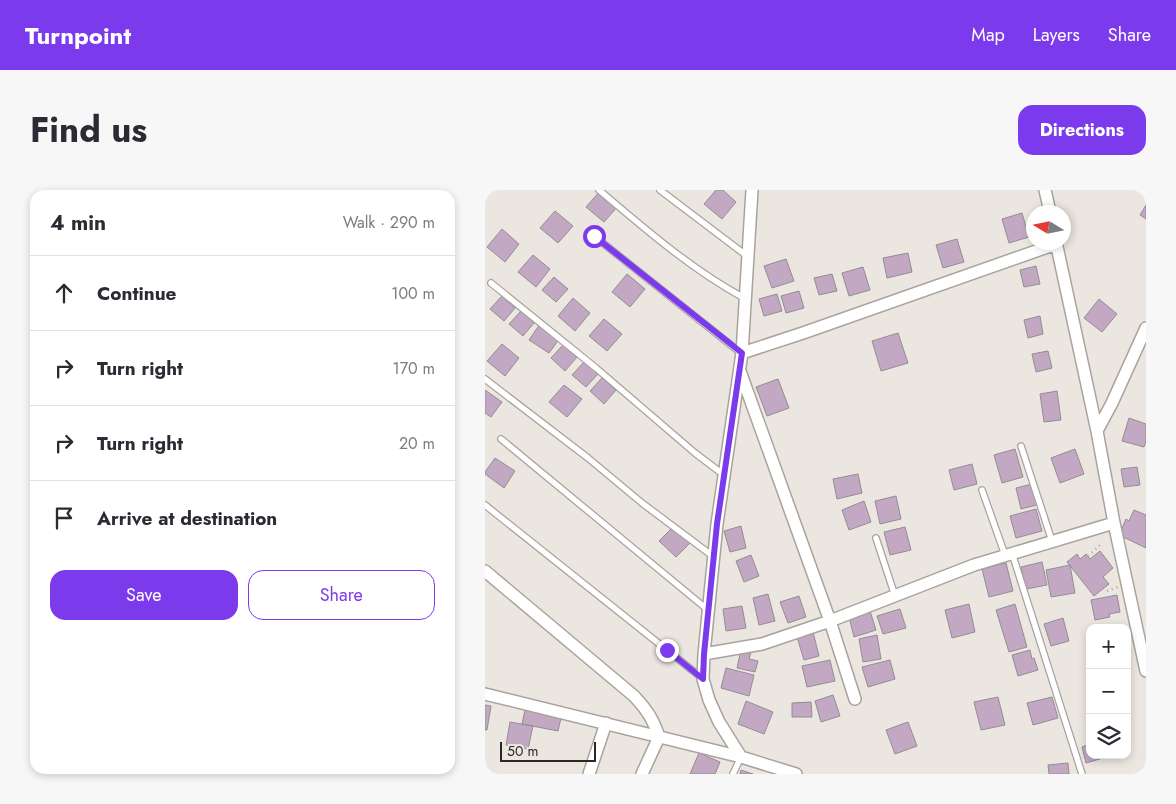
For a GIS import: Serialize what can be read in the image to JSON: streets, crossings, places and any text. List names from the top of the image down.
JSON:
{
  "scale_bar": "50 m",
  "north": "left",
  "page": {
    "header": "Turnpoint",
    "nav": ["Map", "Layers", "Share"],
    "title": "Find us",
    "buttons": [
      "Directions",
      ["Save", "Share"]
    ],
    "heading": ["4 min", "Walk · 290 m"],
    "list": [
      ["Continue", "100 m"],
      ["Turn right", "170 m"],
      ["Turn right", "20 m"],
      "Arrive at destination"
    ],
    "map_buttons": ["+", "−"],
    "scale": "50 m"
  }
}
